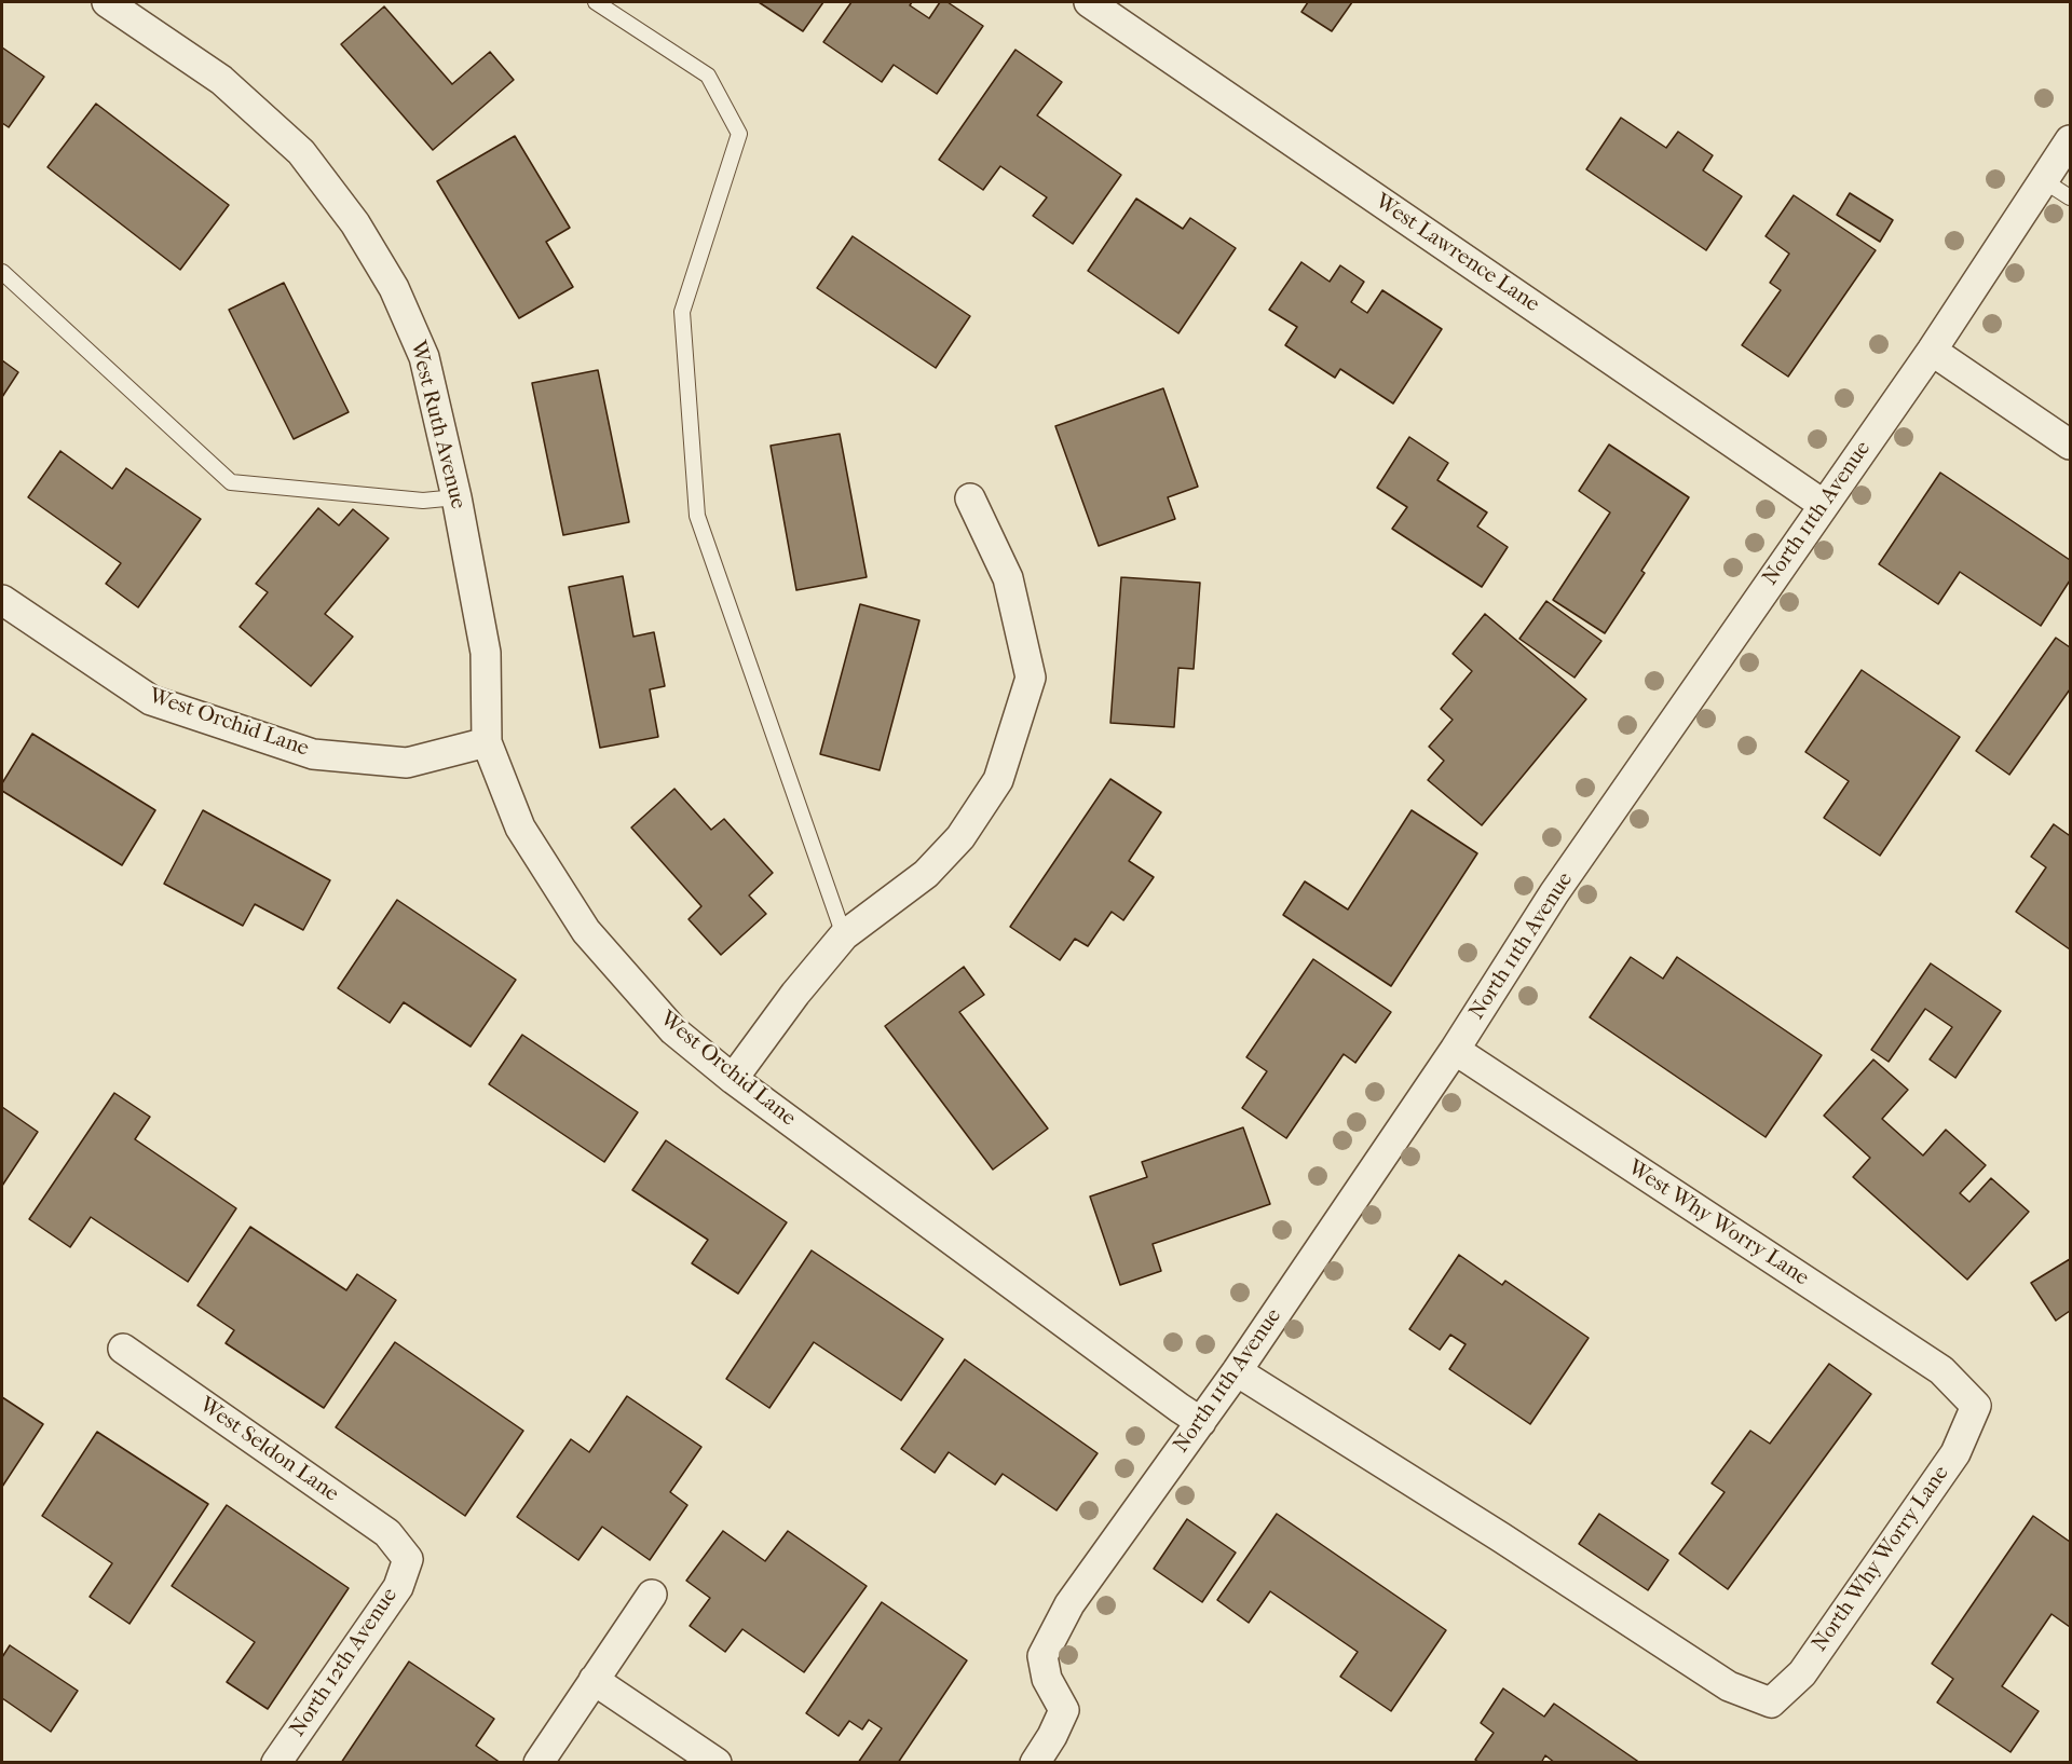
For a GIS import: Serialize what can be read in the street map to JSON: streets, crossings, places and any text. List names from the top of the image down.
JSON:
{
  "streets": {
    "street": [
      "West Lawrence Lane",
      "West Ruth Avenue",
      "North 11th Avenue",
      "West Orchid Lane",
      "West Why Worry Lane",
      "West Seldon Lane",
      "North Why Worry Lane",
      "North 12th Avenue"
    ]
  },
  "crossings": [
    ["West Lawrence Lane", "North 11th Avenue"],
    ["West Ruth Avenue", "West Orchid Lane"],
    ["North 11th Avenue", "West Orchid Lane"],
    ["North 11th Avenue", "West Why Worry Lane"],
    ["North 11th Avenue", "North Why Worry Lane"],
    ["West Why Worry Lane", "North Why Worry Lane"],
    ["West Seldon Lane", "North 12th Avenue"]
  ]
}
